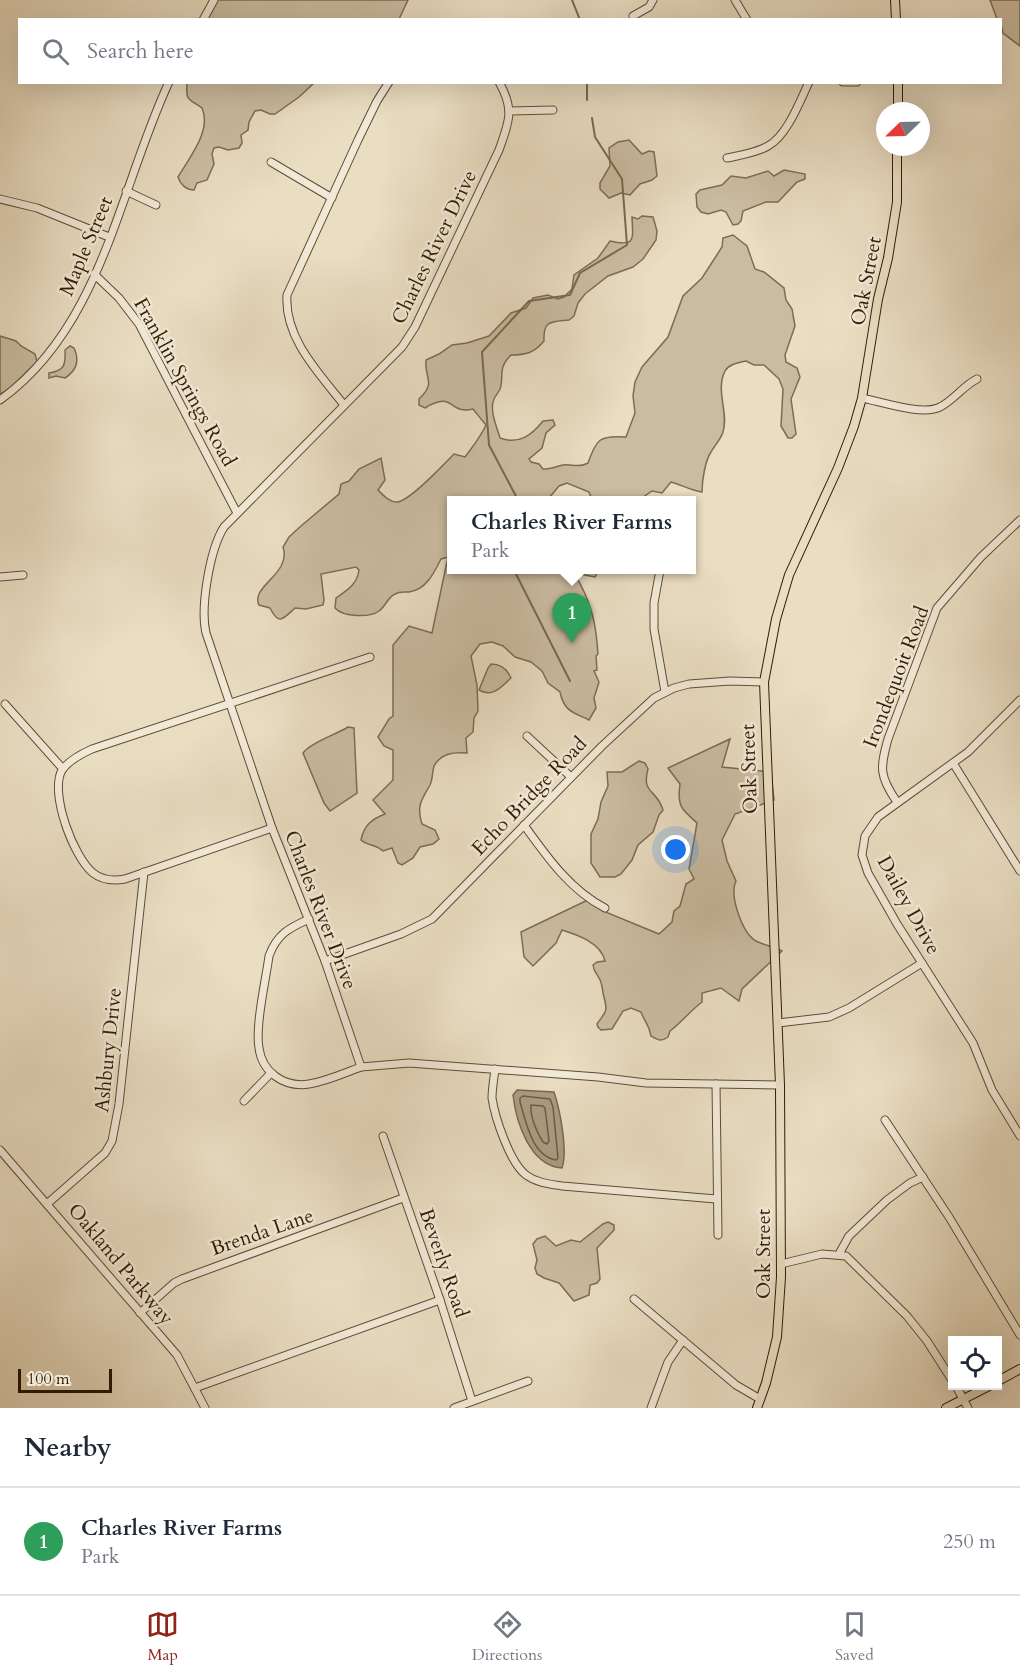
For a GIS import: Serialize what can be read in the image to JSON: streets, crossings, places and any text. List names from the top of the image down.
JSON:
{
  "streets": {
    "main road": ["Oak Street"],
    "street": [
      "Maple Street",
      "Charles River Drive",
      "Franklin Springs Road",
      "Irondequoit Road",
      "Echo Bridge Road",
      "Dailey Drive",
      "Ashbury Drive",
      "Brenda Lane",
      "Beverly Road",
      "Oakland Parkway"
    ]
  },
  "crossings": [
    ["Maple Street", "Franklin Springs Road"],
    ["Charles River Drive", "Franklin Springs Road"],
    ["Charles River Drive", "Echo Bridge Road"],
    ["Oak Street", "Echo Bridge Road"],
    ["Irondequoit Road", "Dailey Drive"],
    ["Ashbury Drive", "Oakland Parkway"],
    ["Brenda Lane", "Beverly Road"],
    ["Brenda Lane", "Oakland Parkway"]
  ],
  "scale_bar": "100 m",
  "north": "bottom left",
  "page": {
    "search": "Search here",
    "popup": ["Charles River Farms", "Park"],
    "pins": "1",
    "scale": "100 m",
    "heading": "Nearby",
    "list": [
      {
        "mark": "1",
        "name": "Charles River Farms",
        "note": "Park",
        "value": "250 m"
      }
    ],
    "nav": ["Map", "Directions", "Saved"]
  }
}
